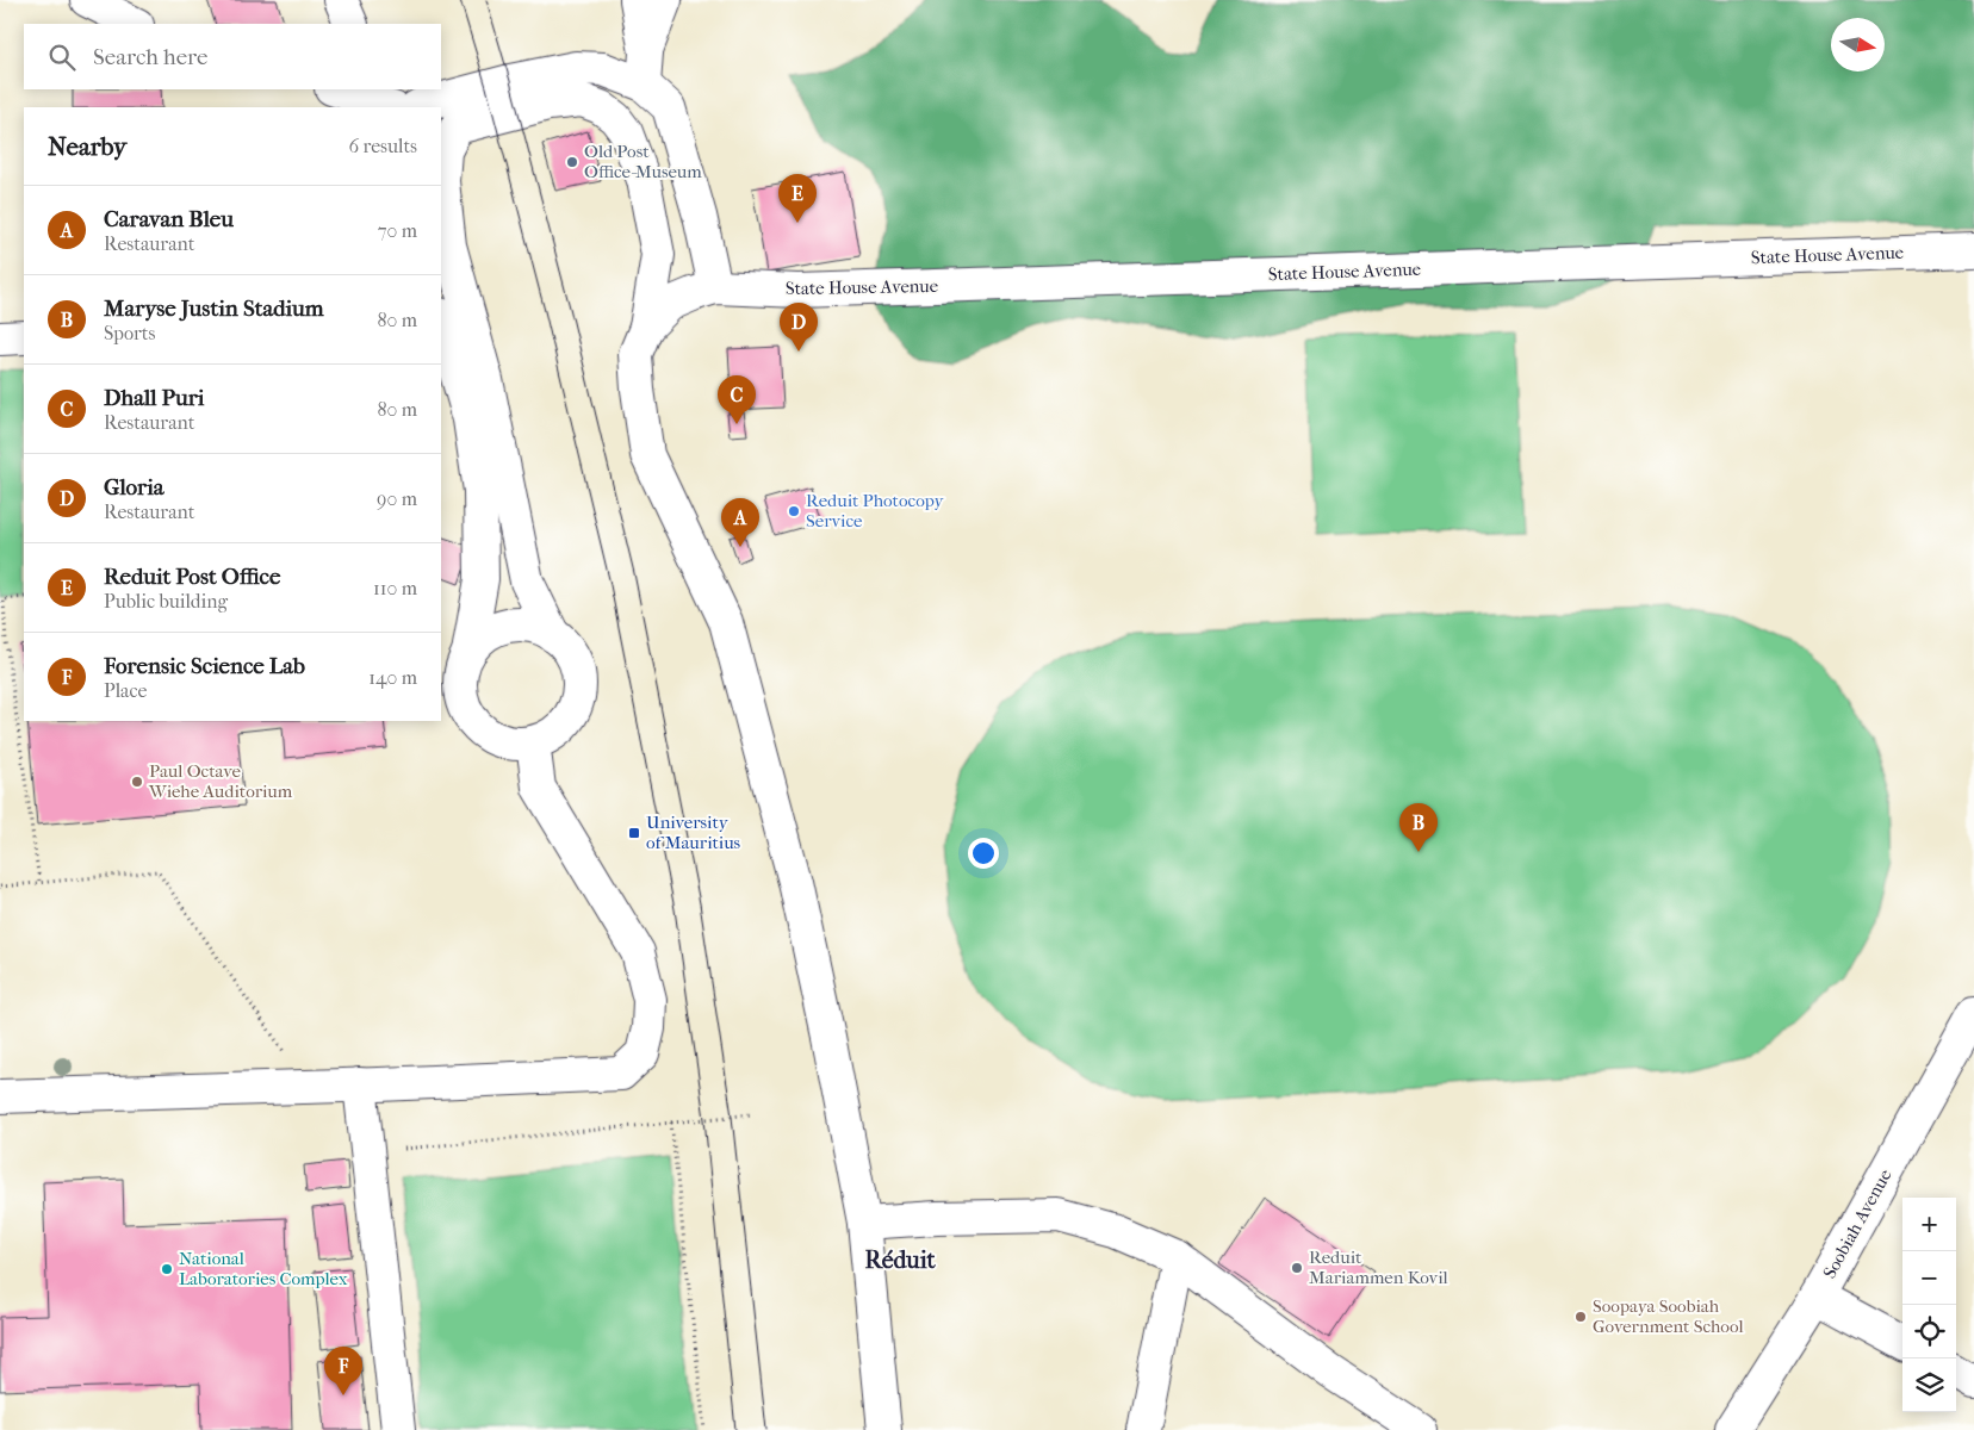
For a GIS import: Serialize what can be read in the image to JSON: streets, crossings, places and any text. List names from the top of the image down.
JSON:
{
  "streets": {
    "street": ["State House Avenue", "Soobiah Avenue"]
  },
  "districts": ["Réduit"],
  "places": {
    "other": [
      "Old Post Office-Museum",
      "Reduit Photocopy Service",
      "Paul Octave Wiehe Auditorium",
      "Reduit Mariammen Kovil",
      "National Laboratories Complex",
      "Soopaya Soobiah Government School"
    ],
    "transit": ["University of Mauritius"]
  },
  "north": "right",
  "page": {
    "search": "Search here",
    "heading": ["Nearby", "6 results"],
    "pins": [
      "E",
      "D",
      "C",
      "A",
      "B",
      "F"
    ],
    "list": [
      {
        "mark": "A",
        "name": "Caravan Bleu",
        "note": "Restaurant",
        "value": "70 m"
      },
      {
        "mark": "B",
        "name": "Maryse Justin Stadium",
        "note": "Sports",
        "value": "80 m"
      },
      {
        "mark": "C",
        "name": "Dhall Puri",
        "note": "Restaurant",
        "value": "80 m"
      },
      {
        "mark": "D",
        "name": "Gloria",
        "note": "Restaurant",
        "value": "90 m"
      },
      {
        "mark": "E",
        "name": "Reduit Post Office",
        "note": "Public building",
        "value": "110 m"
      },
      {
        "mark": "F",
        "name": "Forensic Science Lab",
        "note": "Place",
        "value": "140 m"
      }
    ],
    "map_buttons": ["+", "−"]
  }
}
